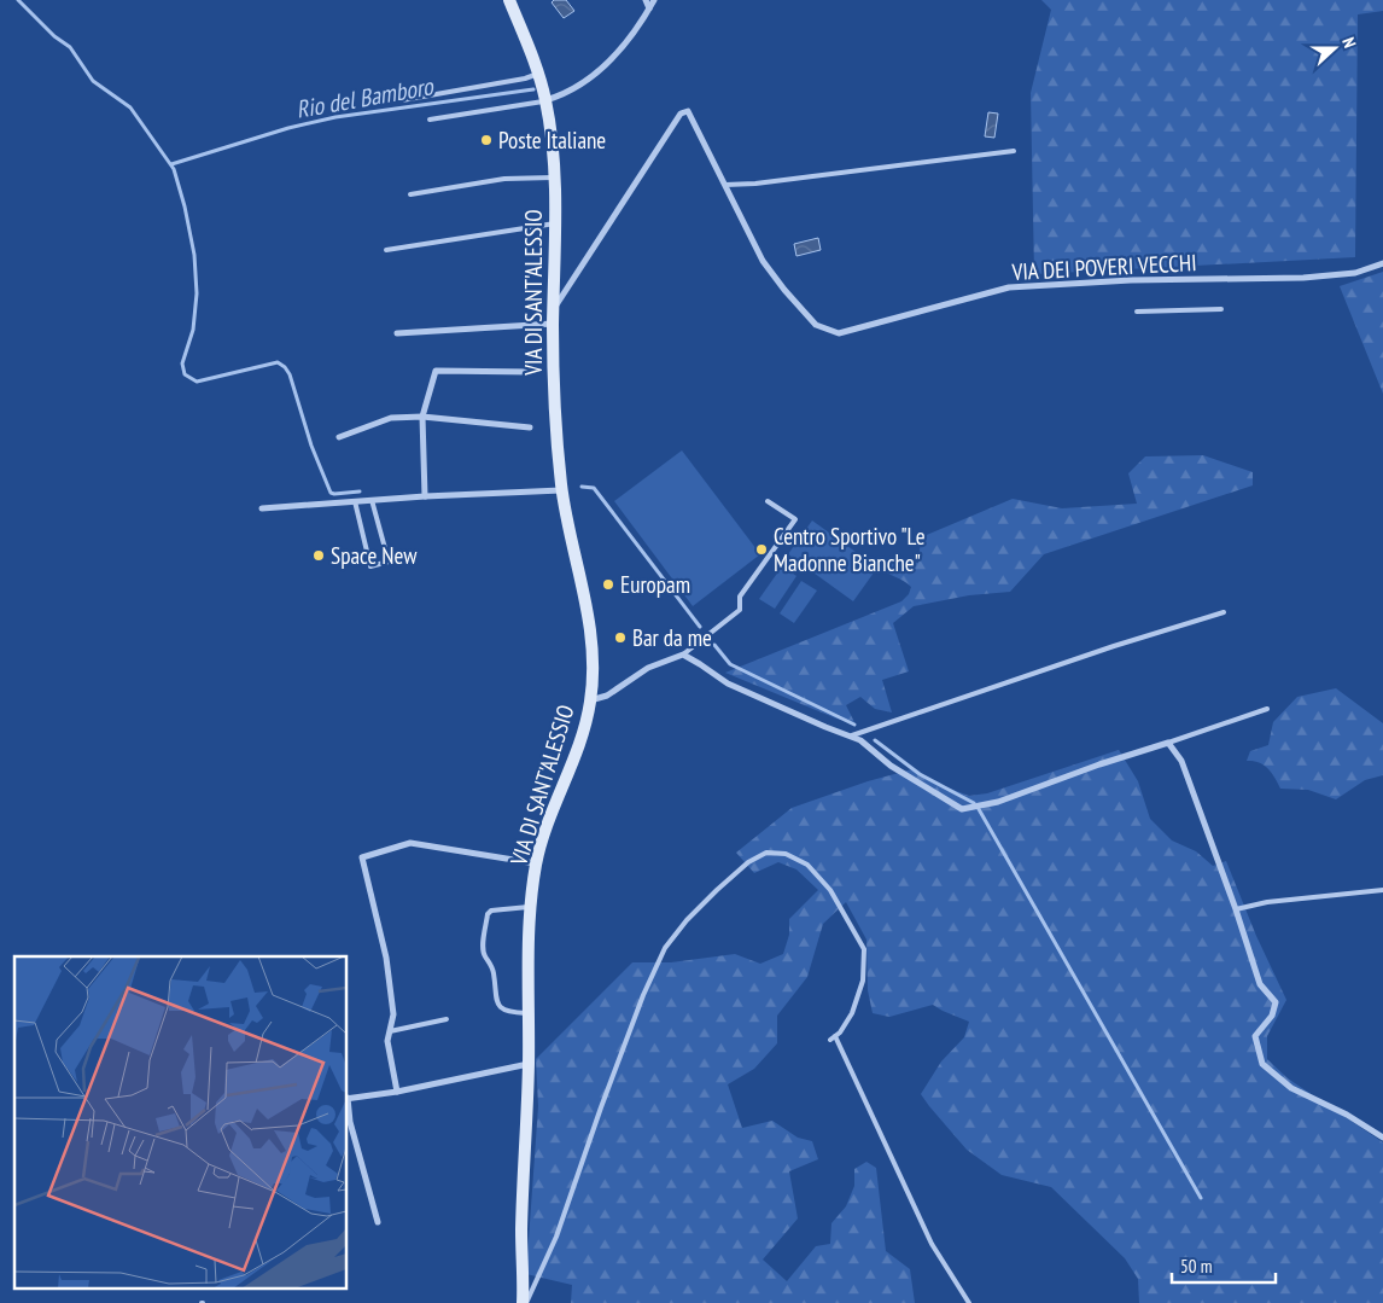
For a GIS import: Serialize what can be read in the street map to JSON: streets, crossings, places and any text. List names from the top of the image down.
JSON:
{
  "streets": {
    "street": ["VIA DEI POVERI VECCHI", "VIA DI SANT'ALESSIO"]
  },
  "crossings": [
    ["VIA DEI POVERI VECCHI", "VIA DI SANT'ALESSIO"]
  ],
  "water": ["Rio del Bamboro"],
  "places": [
    "Poste Italiane",
    "Centro Sportivo \"Le Madonne Bianche\"",
    "Space New",
    "Europam",
    "Bar da me"
  ],
  "scale_bar": "50 m",
  "north": "right"
}
